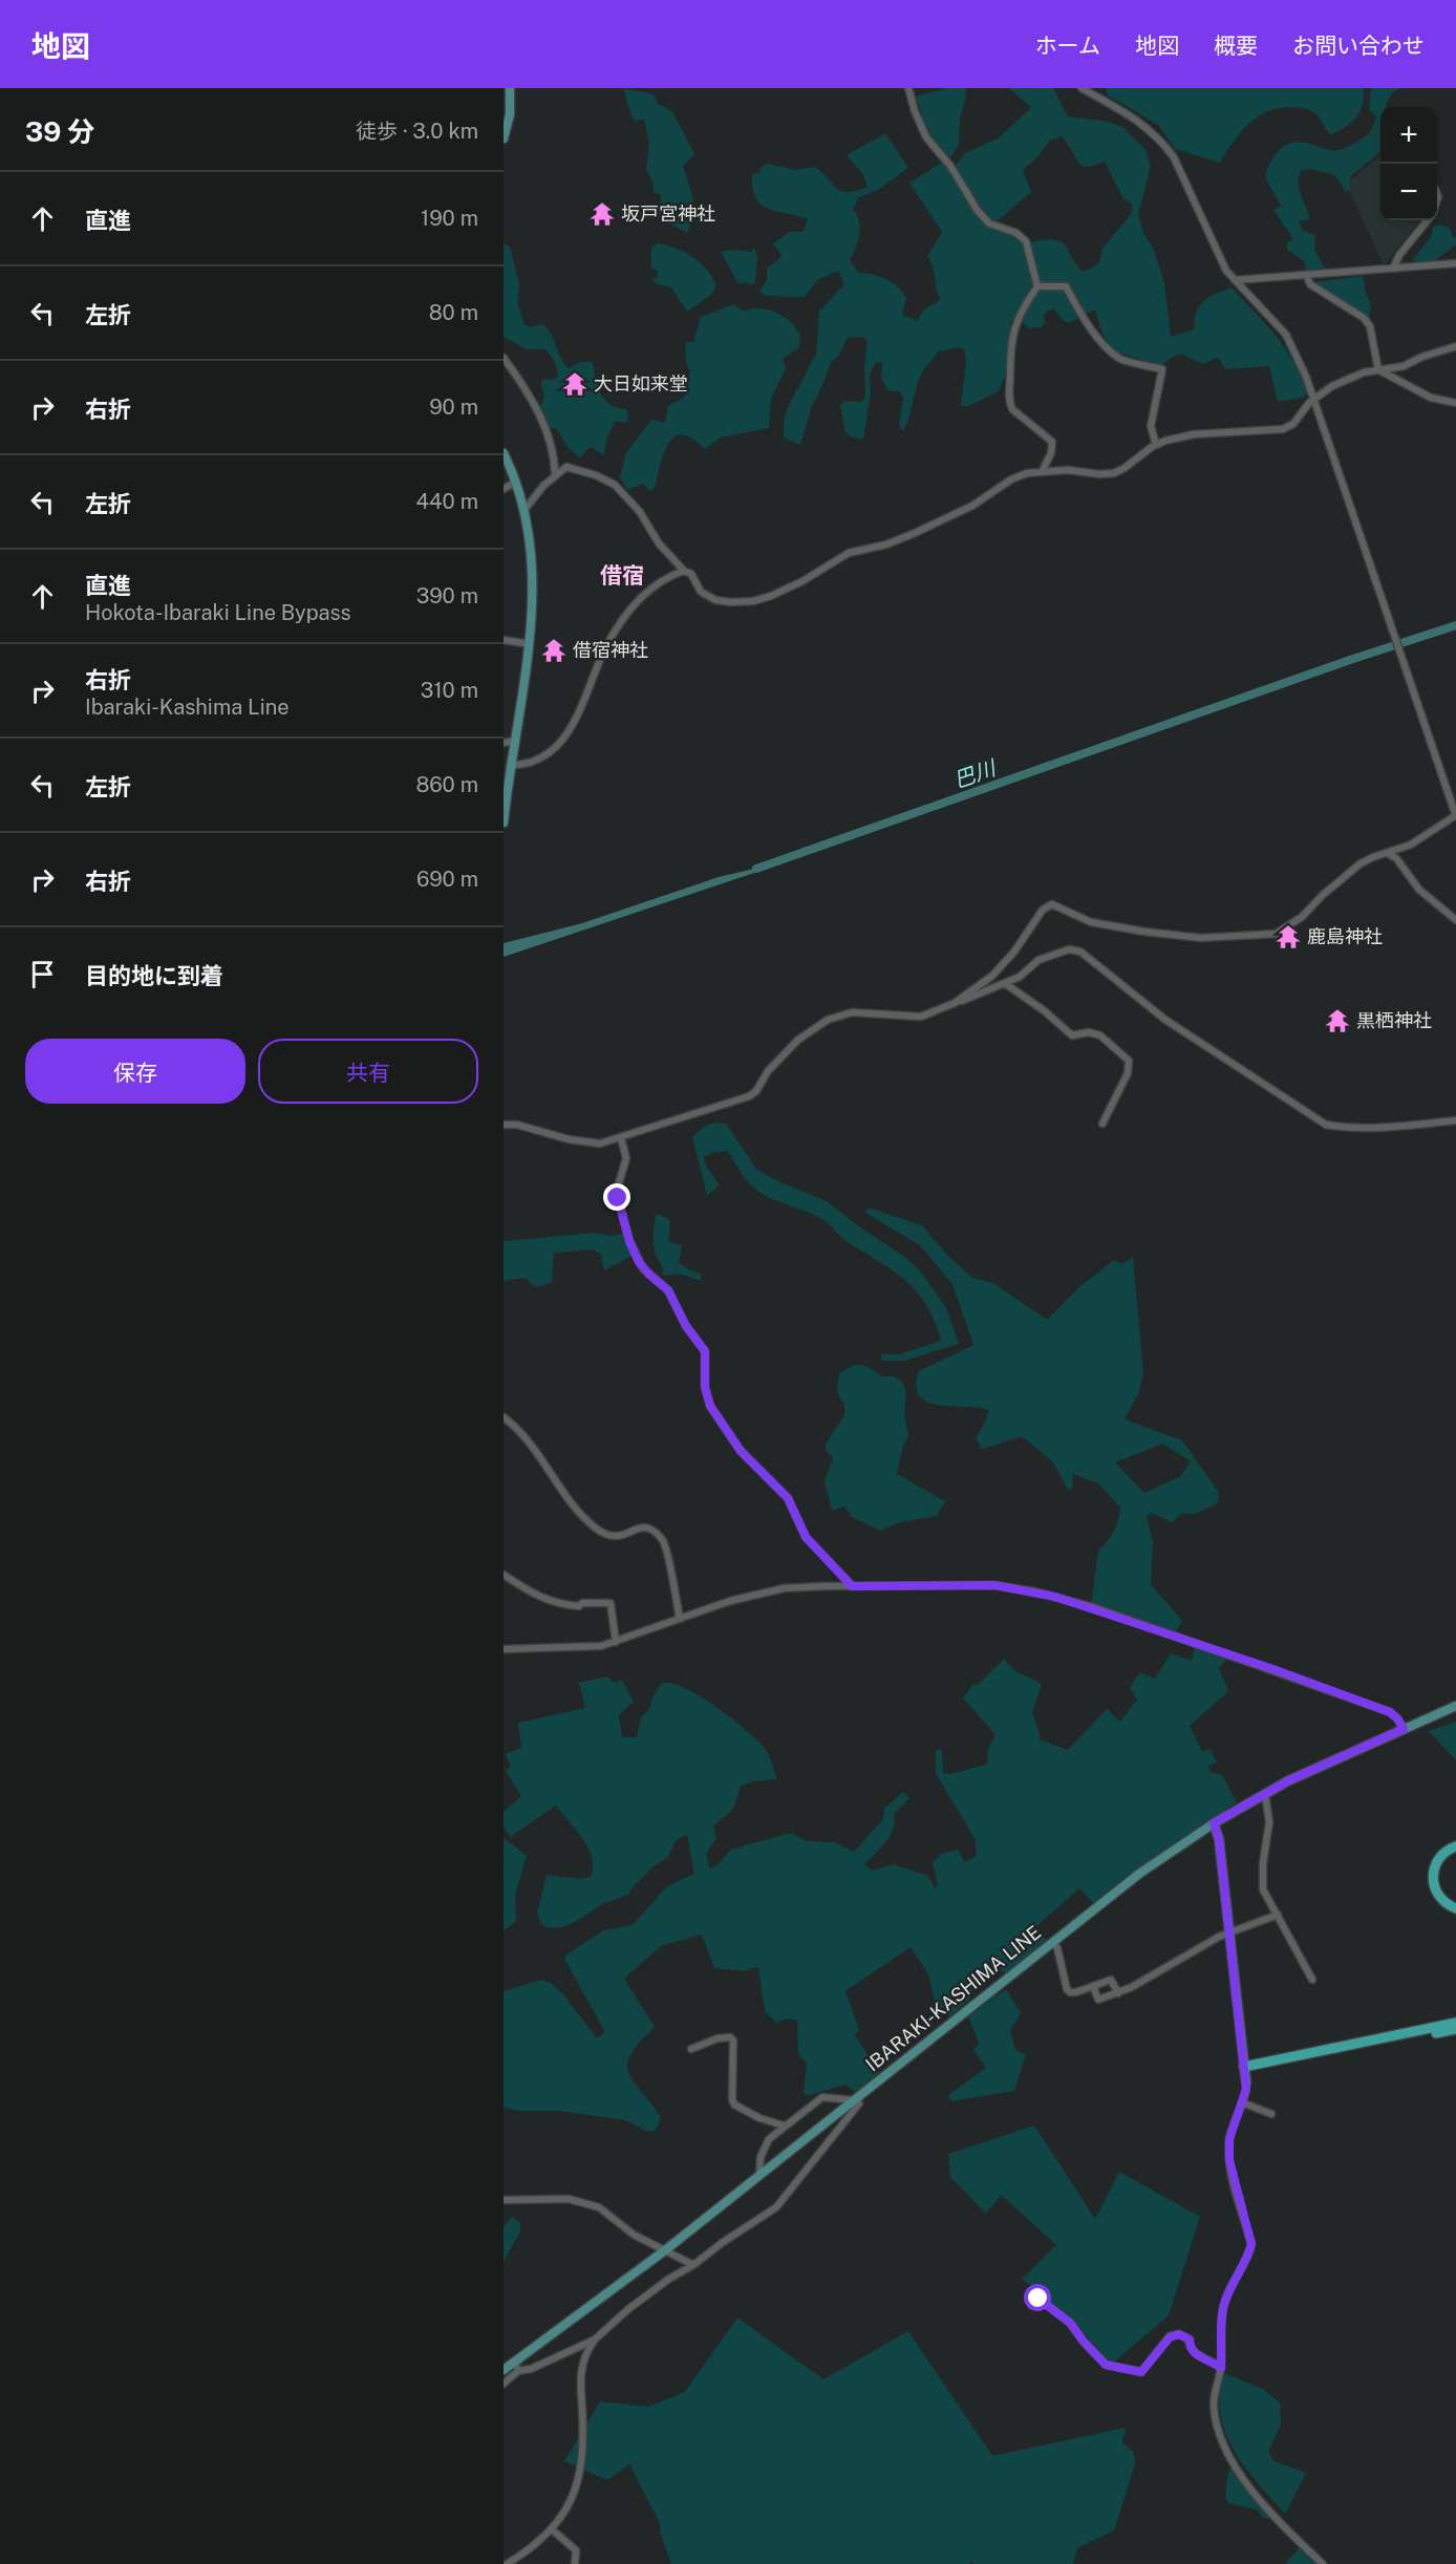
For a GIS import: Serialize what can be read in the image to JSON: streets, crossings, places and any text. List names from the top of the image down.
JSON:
{
  "streets": {
    "main road": ["IBARAKI-KASHIMA LINE"]
  },
  "districts": ["借宿"],
  "water": ["巴川"],
  "places": {
    "temple": [
      "坂戸宮神社",
      "大日如来堂",
      "借宿神社",
      "鹿島神社",
      "黒栖神社"
    ]
  },
  "page": {
    "header": "地図",
    "nav": [
      "ホーム",
      "地図",
      "概要",
      "お問い合わせ"
    ],
    "heading": ["39 分", "徒歩 · 3.0 km"],
    "map_buttons": ["+", "−"],
    "list": [
      ["直進", "190 m"],
      ["左折", "80 m"],
      ["右折", "90 m"],
      ["左折", "440 m"],
      ["直進", "Hokota-Ibaraki Line Bypass", "390 m"],
      ["右折", "Ibaraki-Kashima Line", "310 m"],
      ["左折", "860 m"],
      ["右折", "690 m"],
      "目的地に到着"
    ],
    "buttons": ["保存", "共有"]
  }
}
